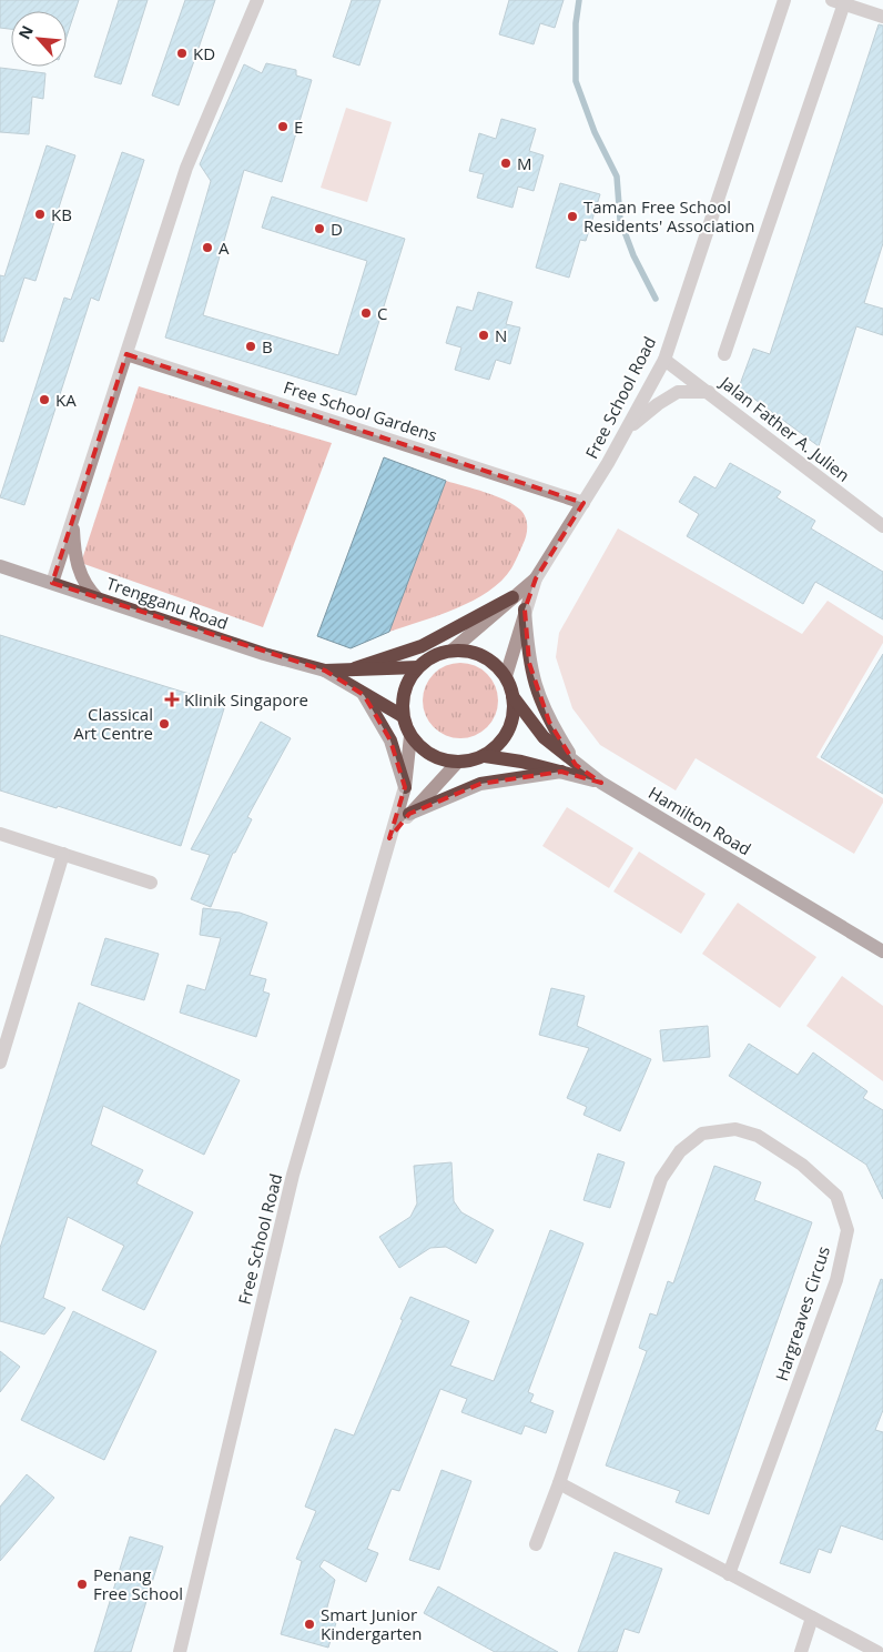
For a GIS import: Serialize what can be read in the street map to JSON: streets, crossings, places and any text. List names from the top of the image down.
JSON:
{
  "streets": {
    "main road": ["Trengganu Road", "Hamilton Road"],
    "street": [
      "Free School Road",
      "Free School Gardens",
      "Jalan Father A. Julien",
      "Hargreaves Circus"
    ]
  },
  "crossings": [
    ["Free School Road", "Free School Gardens"],
    ["Free School Road", "Jalan Father A. Julien"],
    ["Free School Road", "Trengganu Road"],
    ["Free School Road", "Hamilton Road"],
    ["Trengganu Road", "Hamilton Road"]
  ],
  "places": {
    "other": [
      "KD",
      "E",
      "M",
      "KB",
      "Taman Free School Residents' Association",
      "D",
      "A",
      "C",
      "N",
      "B",
      "KA",
      "Classical Art Centre",
      "Penang Free School",
      "Smart Junior Kindergarten"
    ],
    "health": ["Klinik Singapore"]
  },
  "north": "top left"
}
